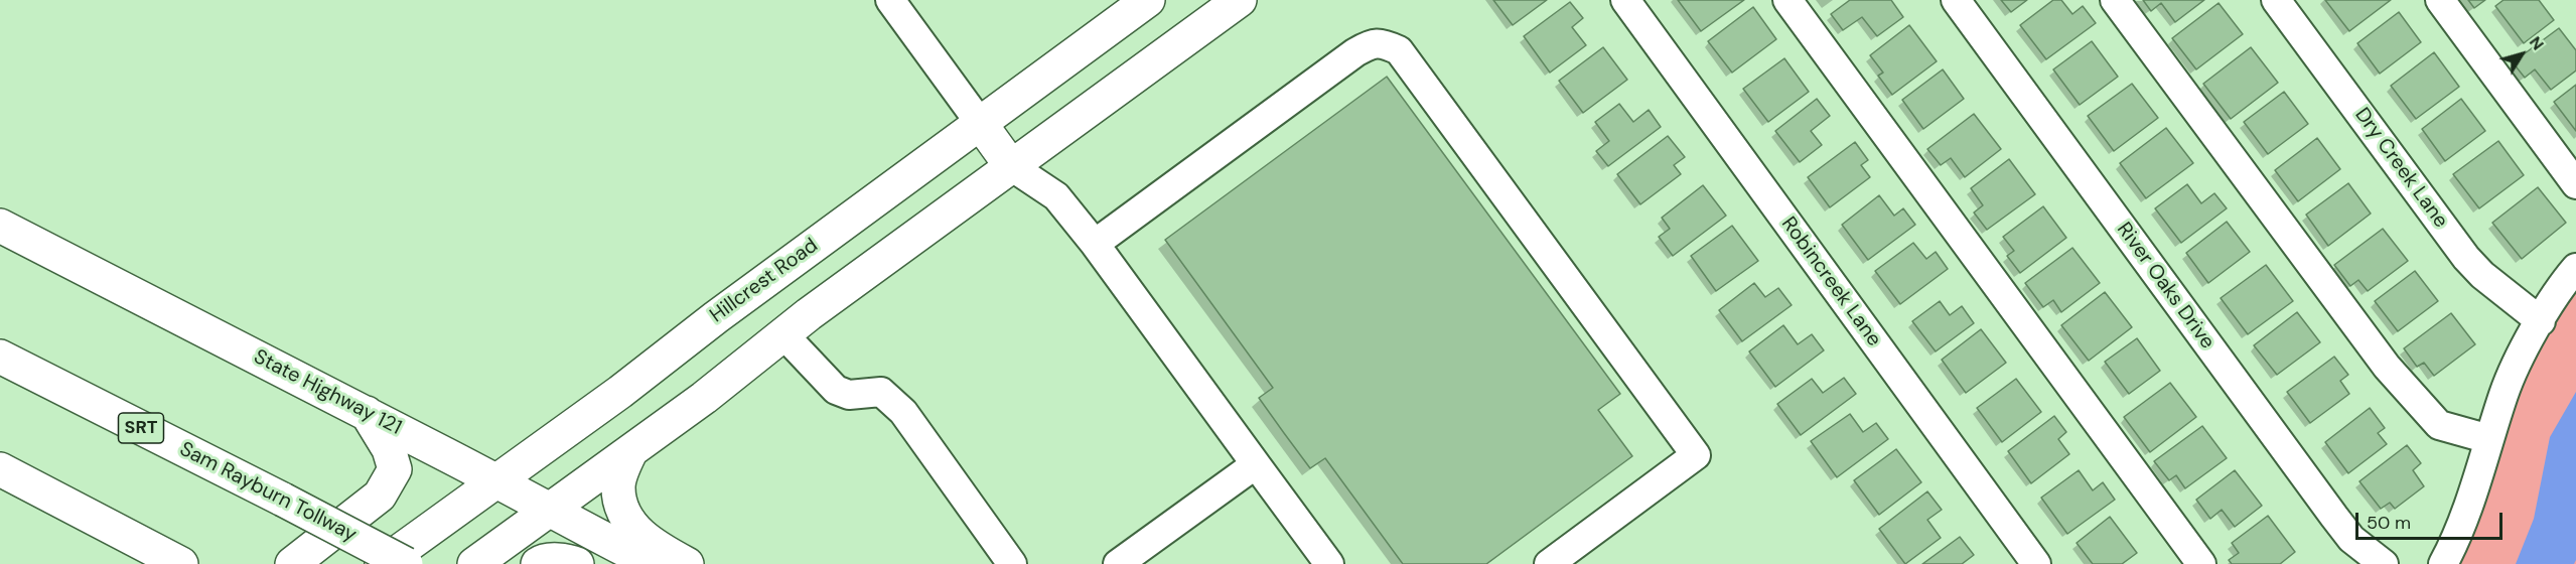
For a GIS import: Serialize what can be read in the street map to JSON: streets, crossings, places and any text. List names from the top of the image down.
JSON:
{
  "streets": {
    "main road": [
      "Hillcrest Road",
      "State Highway 121",
      "SRT",
      "Sam Rayburn Tollway"
    ],
    "street": ["Dry Creek Lane", "Robincreek Lane", "River Oaks Drive"]
  },
  "crossings": [
    ["Hillcrest Road", "State Highway 121"]
  ],
  "scale_bar": "50 m",
  "north": "top right"
}
